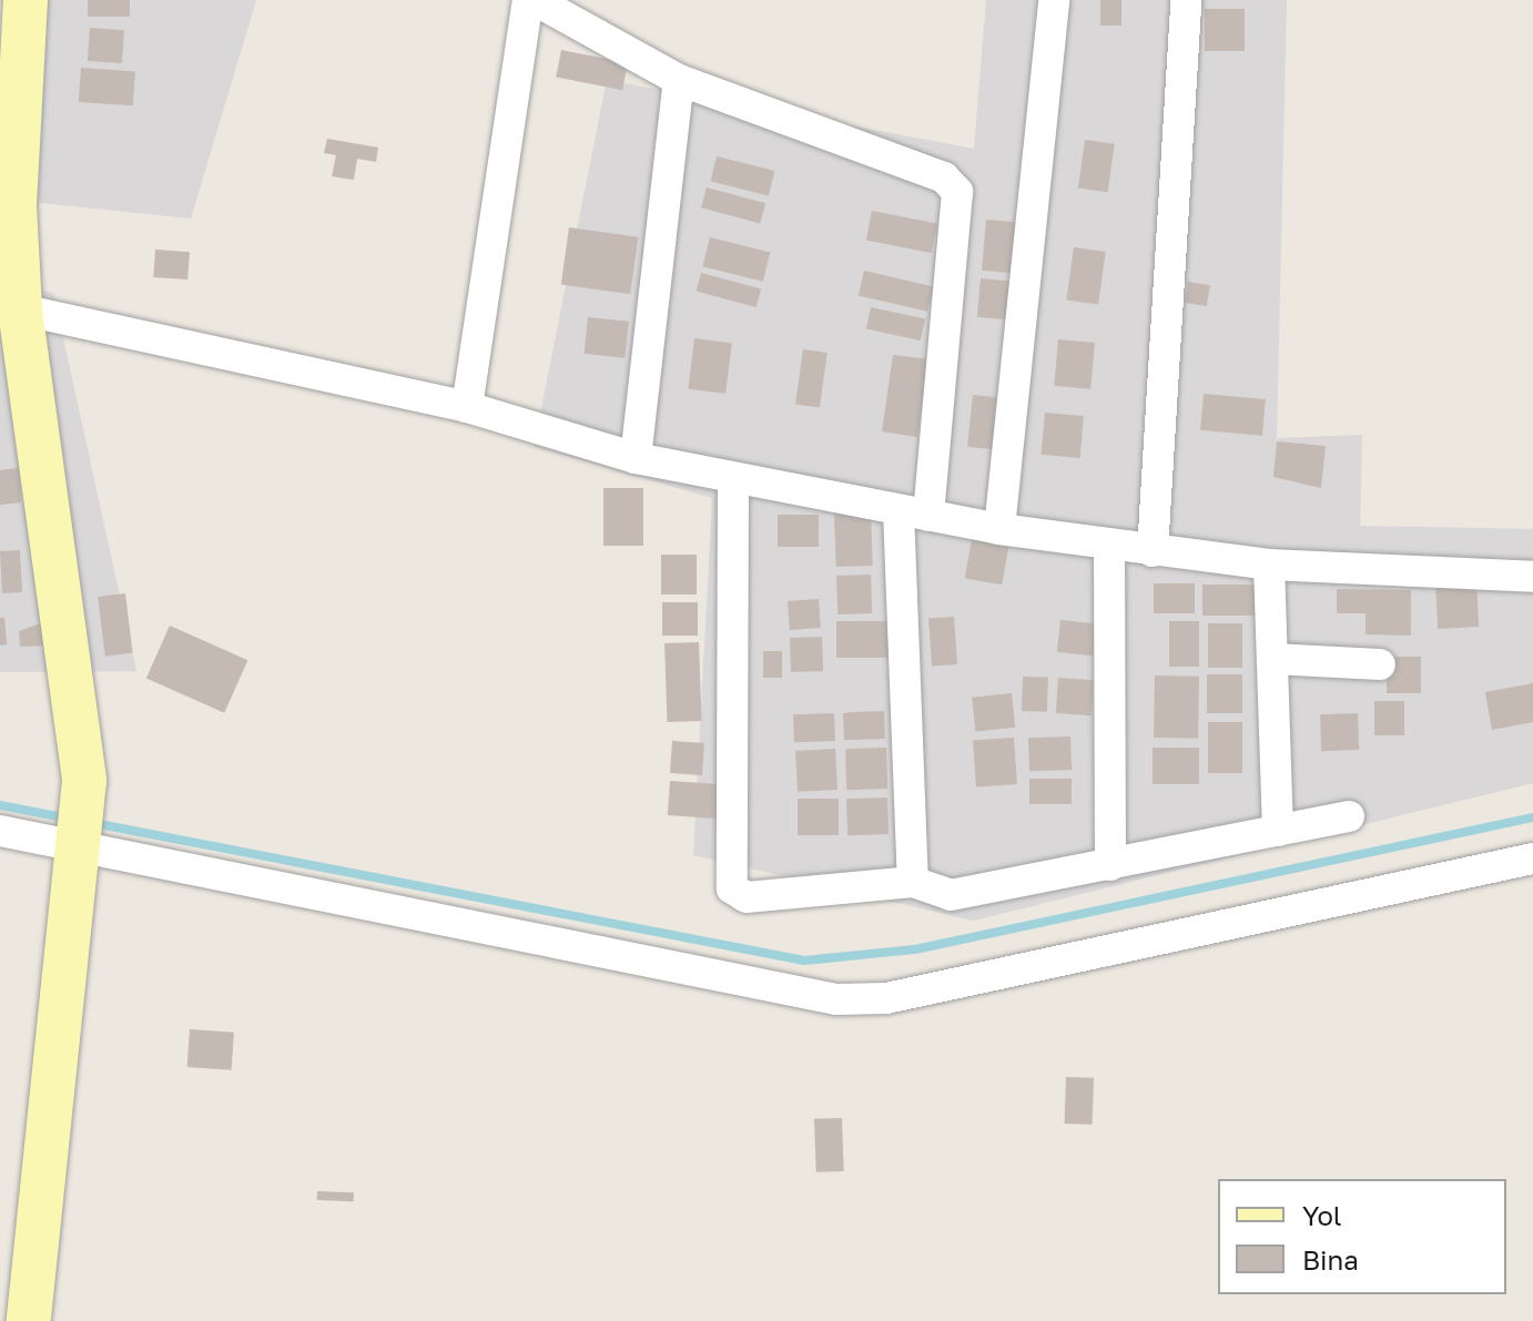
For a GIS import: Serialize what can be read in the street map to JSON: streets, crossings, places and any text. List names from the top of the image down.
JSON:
{
  "legend": ["Yol", "Bina"]
}
